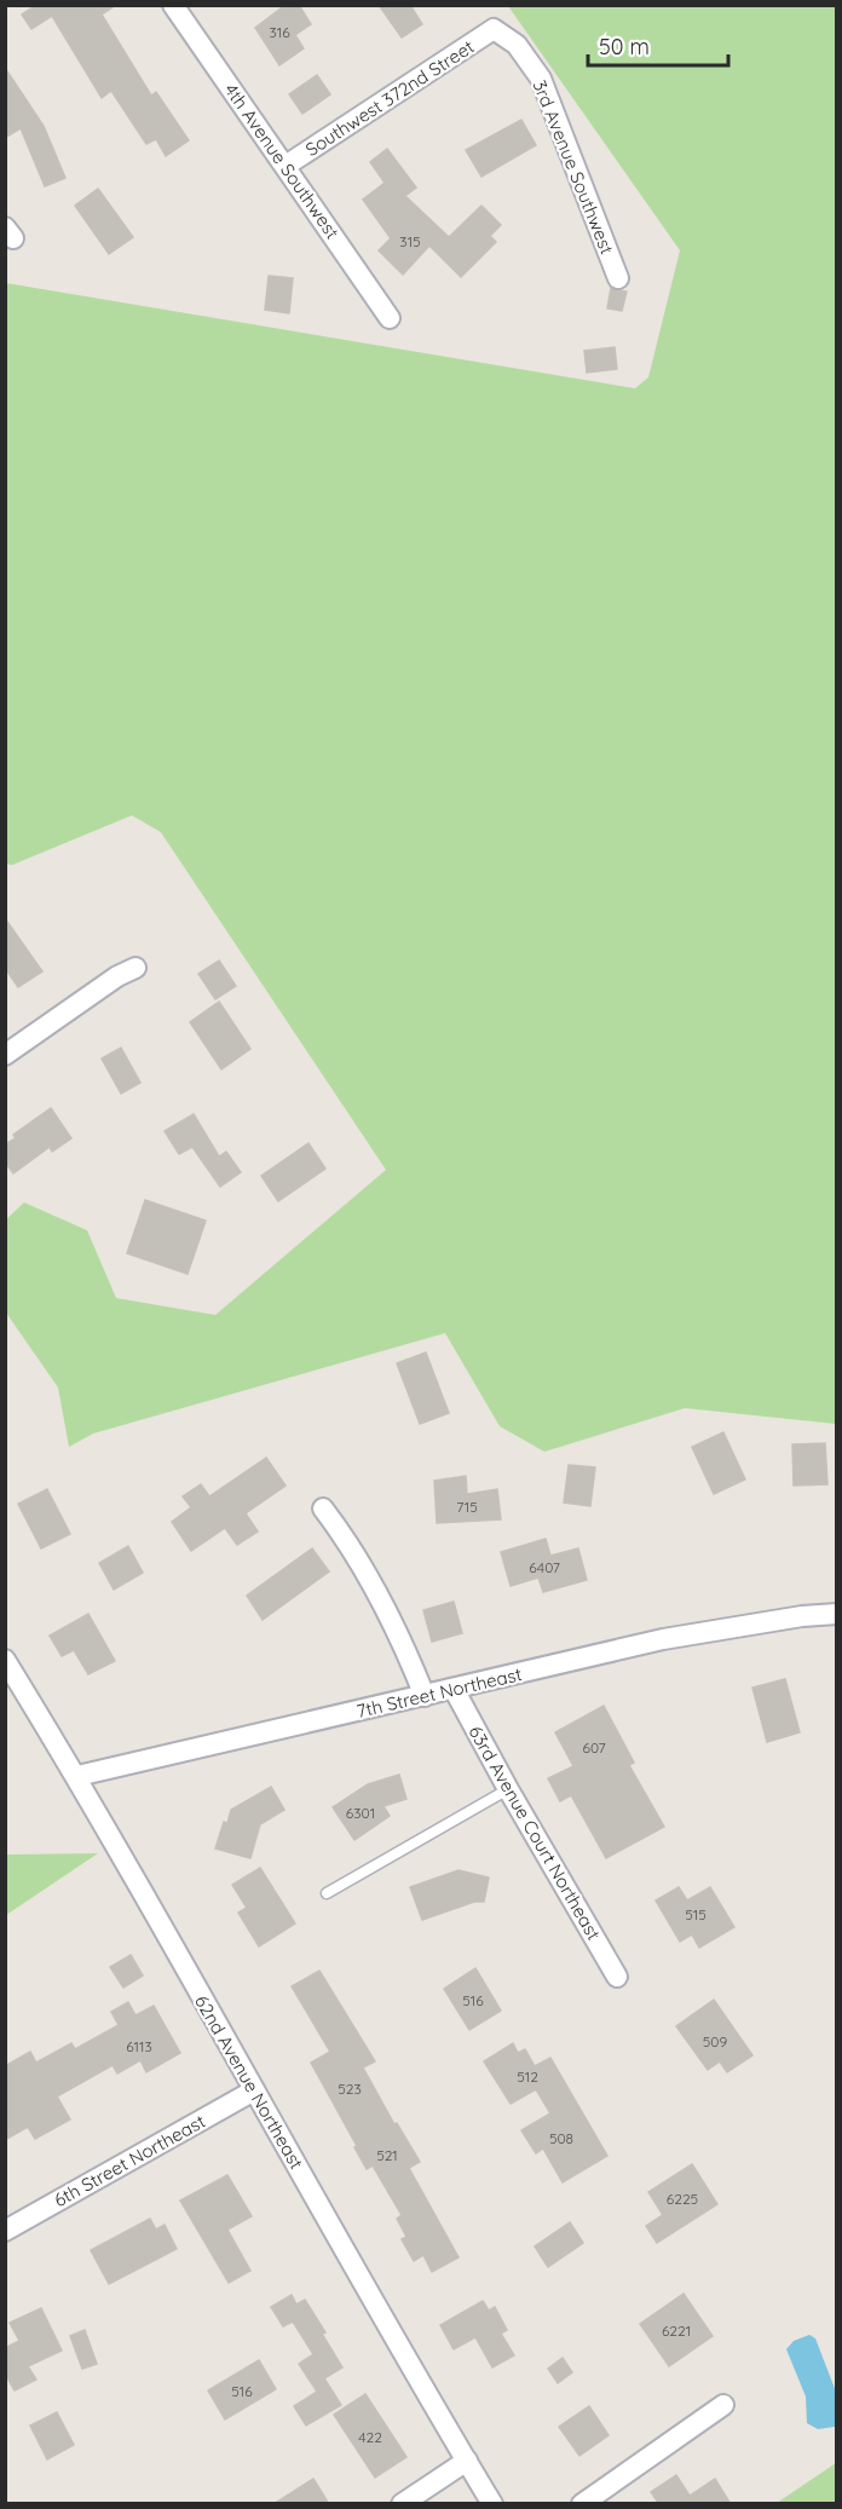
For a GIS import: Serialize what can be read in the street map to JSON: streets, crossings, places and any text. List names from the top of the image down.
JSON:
{
  "streets": {
    "street": [
      "Southwest 372nd Street",
      "4th Avenue Southwest",
      "3rd Avenue Southwest",
      "7th Street Northeast",
      "63rd Avenue Court Northeast",
      "62nd Avenue Northeast",
      "6th Street Northeast"
    ]
  },
  "crossings": [
    ["Southwest 372nd Street", "4th Avenue Southwest"],
    ["Southwest 372nd Street", "3rd Avenue Southwest"],
    ["7th Street Northeast", "63rd Avenue Court Northeast"],
    ["7th Street Northeast", "62nd Avenue Northeast"],
    ["62nd Avenue Northeast", "6th Street Northeast"]
  ],
  "house_numbers": [
    "316",
    "315",
    "715",
    "6407",
    "607",
    "6301",
    "515",
    "516",
    "509",
    "6113",
    "512",
    "523",
    "508",
    "521",
    "6225",
    "6221",
    "516",
    "422"
  ],
  "scale_bar": "50 m"
}
